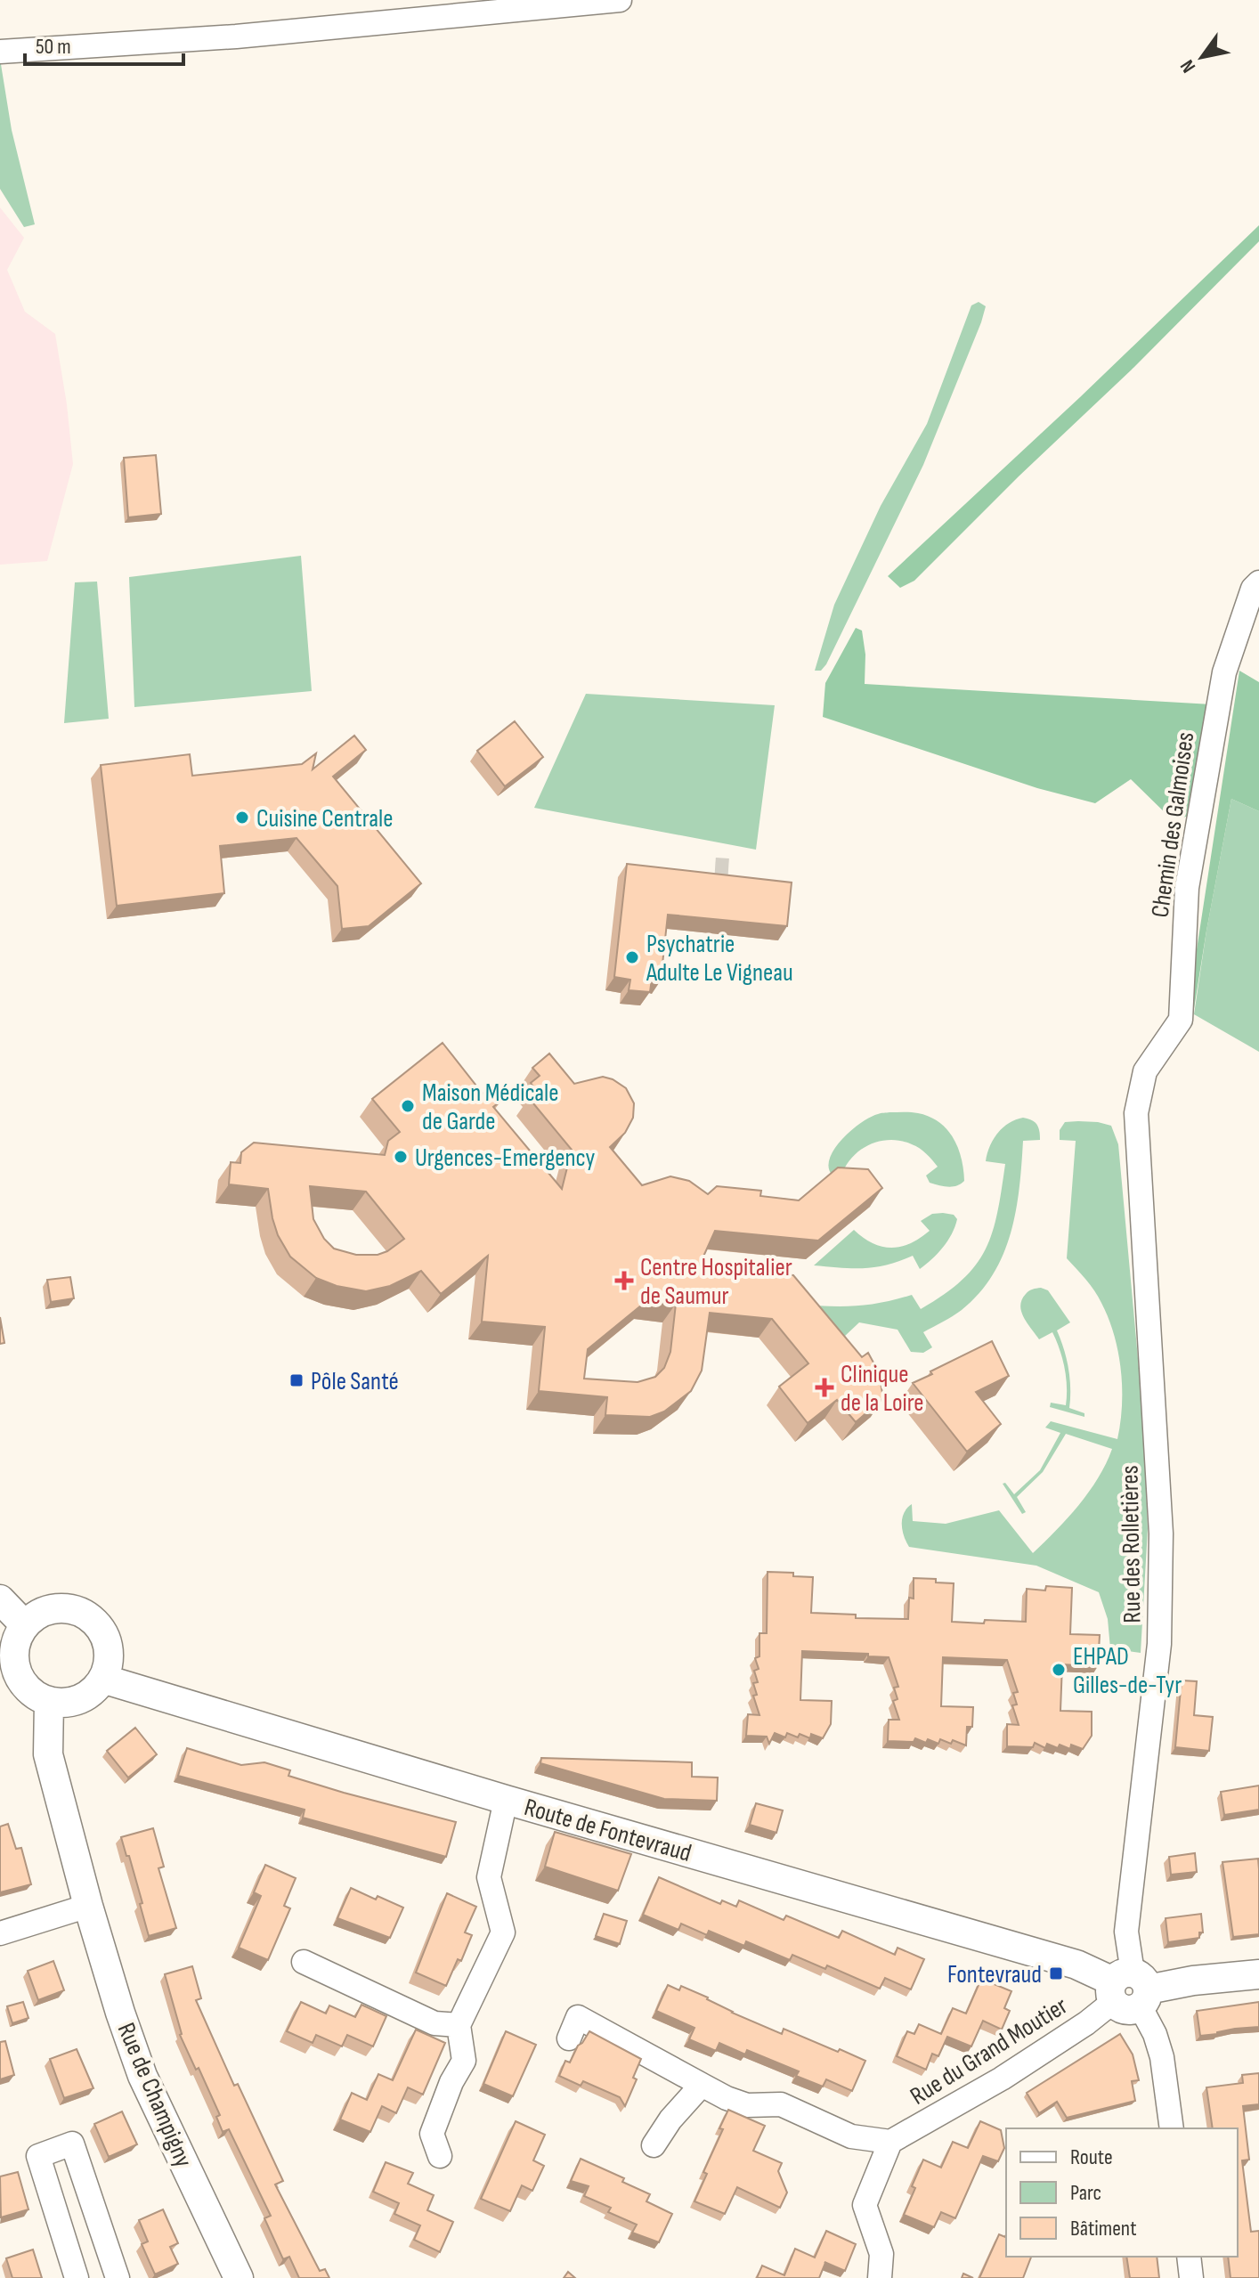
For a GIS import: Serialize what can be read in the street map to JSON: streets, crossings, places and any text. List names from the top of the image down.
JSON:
{
  "streets": {
    "street": [
      "Chemin des Galmoises",
      "Rue des Rolletières",
      "Route de Fontevraud",
      "Rue du Grand Moutier",
      "Rue de Champigny"
    ]
  },
  "crossings": [
    ["Chemin des Galmoises", "Rue des Rolletières"],
    ["Rue des Rolletières", "Route de Fontevraud"],
    ["Rue des Rolletières", "Rue du Grand Moutier"],
    ["Route de Fontevraud", "Rue du Grand Moutier"],
    ["Route de Fontevraud", "Rue de Champigny"]
  ],
  "places": {
    "other": [
      "Cuisine Centrale",
      "Psychatrie Adulte Le Vigneau",
      "Maison Médicale de Garde",
      "Urgences-Emergency",
      "EHPAD Gilles-de-Tyr"
    ],
    "health": ["Centre Hospitalier de Saumur", "Clinique de la Loire"],
    "transit": ["Pôle Santé", "Fontevraud"]
  },
  "legend": ["Route", "Parc", "Bâtiment"],
  "scale_bar": "50 m",
  "north": "bottom left"
}
